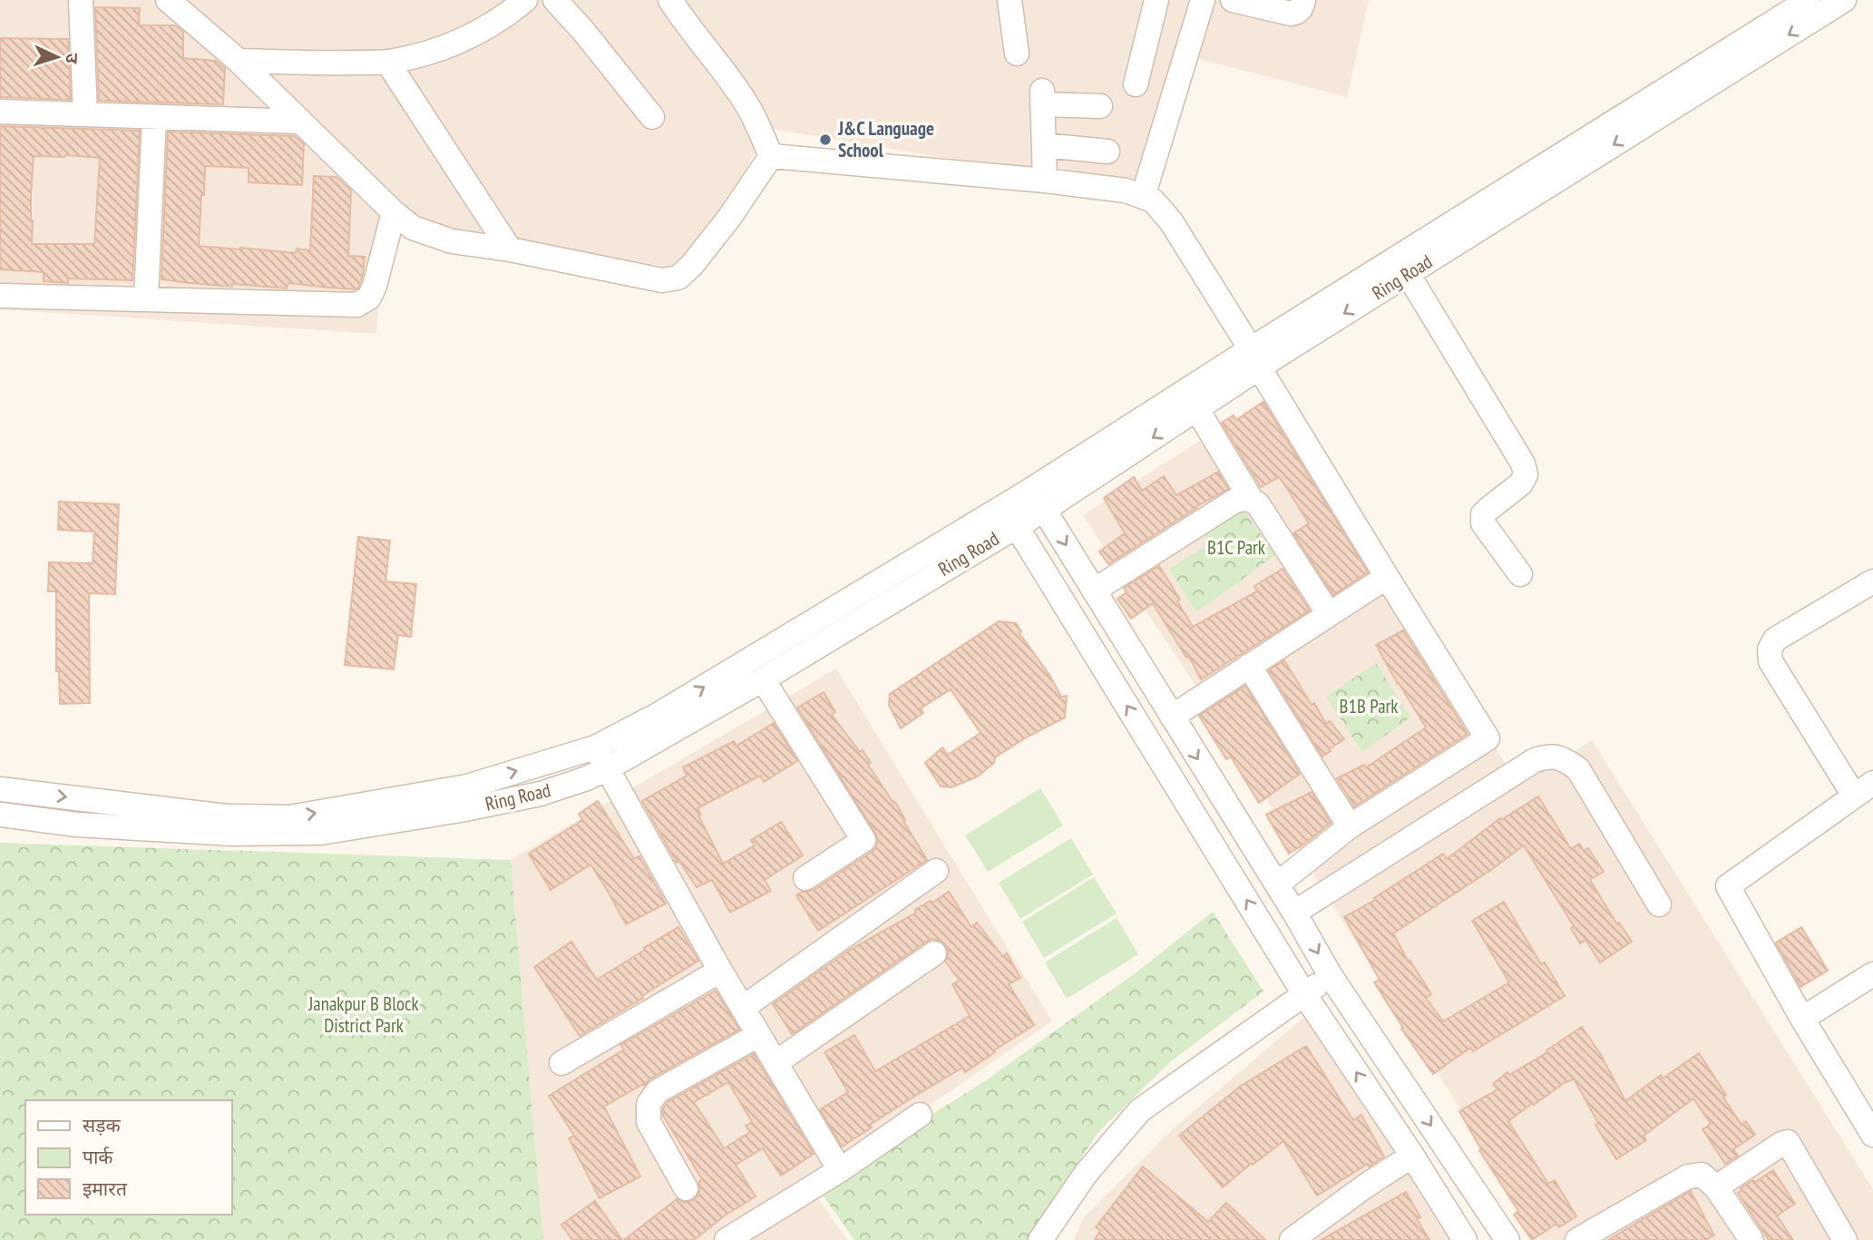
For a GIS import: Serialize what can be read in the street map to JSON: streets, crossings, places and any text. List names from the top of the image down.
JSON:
{
  "streets": {
    "street": ["Ring Road"]
  },
  "parks": ["B1C Park", "B1B Park", "Janakpur B Block District Park"],
  "places": ["J&C Language School"],
  "legend": ["सड़क", "पार्क", "इमारत"],
  "north": "right"
}
